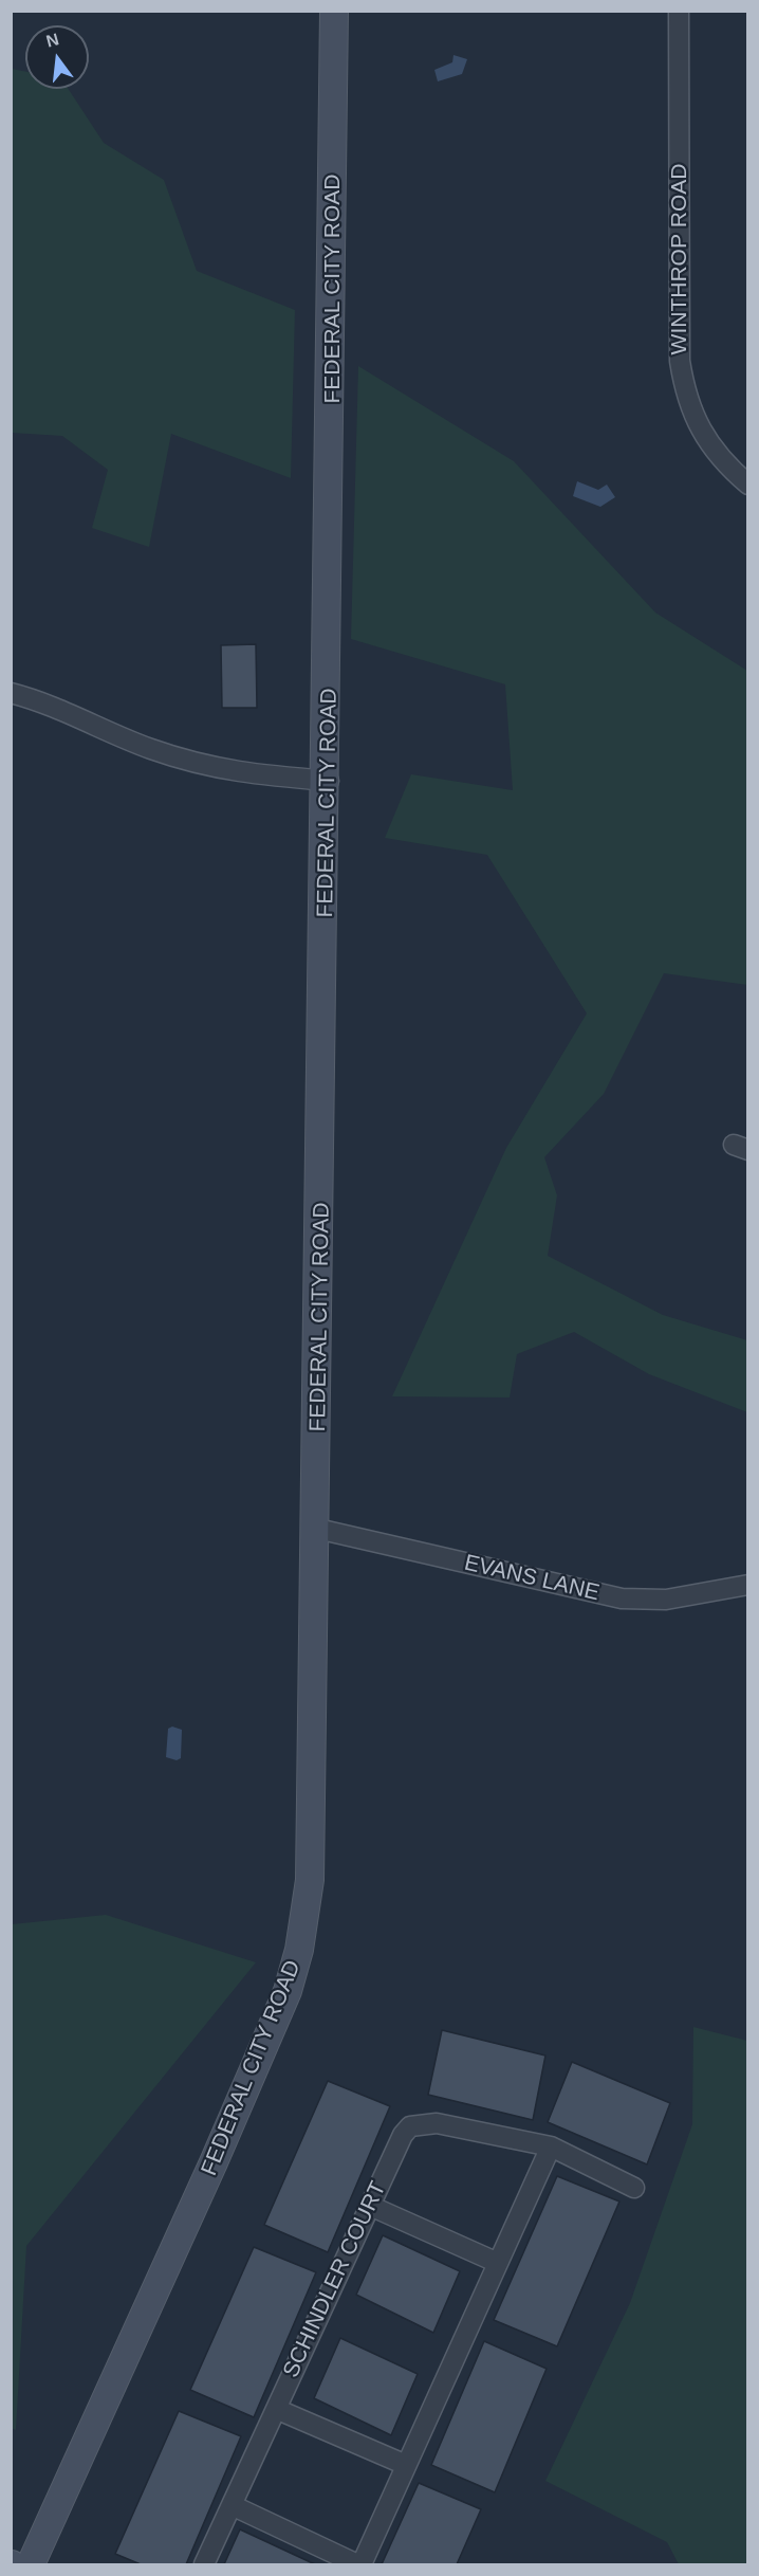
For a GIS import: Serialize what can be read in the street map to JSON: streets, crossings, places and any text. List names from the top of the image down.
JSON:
{
  "streets": {
    "street": [
      "WINTHROP ROAD",
      "FEDERAL CITY ROAD",
      "EVANS LANE",
      "SCHINDLER COURT"
    ]
  },
  "crossings": [
    ["FEDERAL CITY ROAD", "EVANS LANE"]
  ],
  "north": "top"
}
